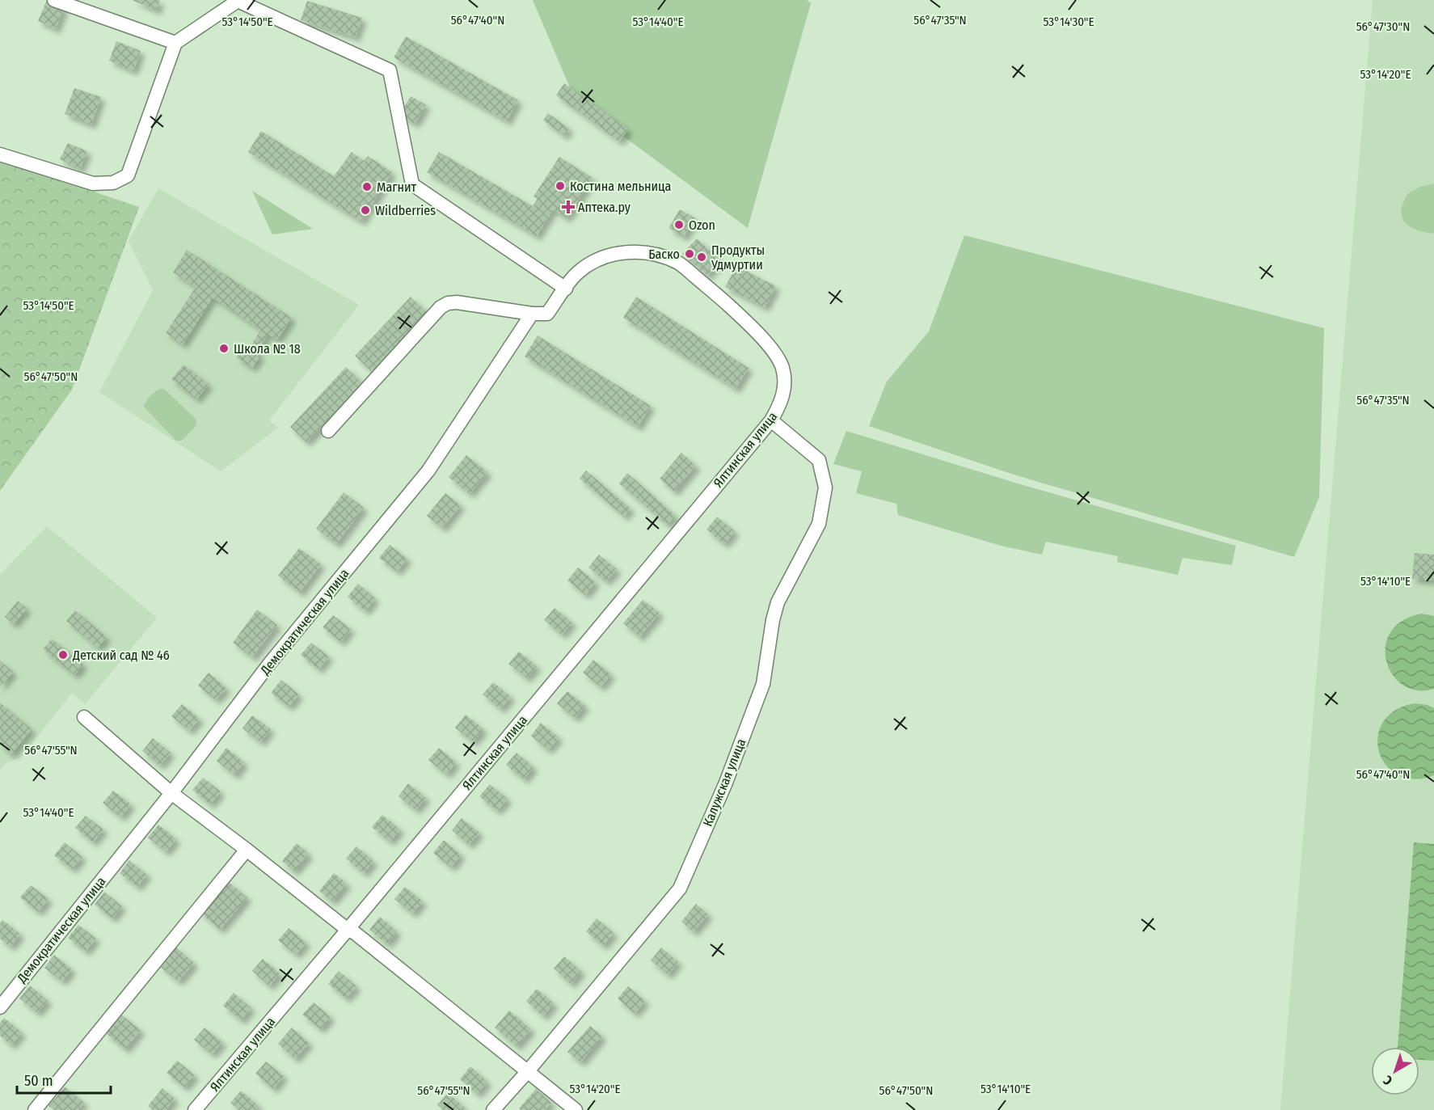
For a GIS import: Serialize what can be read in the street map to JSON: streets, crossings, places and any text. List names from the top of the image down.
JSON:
{
  "streets": {
    "street": ["Ялтинская улица", "Демократическая улица", "Калужская улица"]
  },
  "crossings": [
    ["Ялтинская улица", "Калужская улица"]
  ],
  "places": {
    "other": [
      "Костина мельница",
      "Магнит",
      "Wildberries",
      "Ozon",
      "Баско",
      "Продукты Удмуртии",
      "Школа № 18",
      "Детский сад № 46"
    ],
    "health": ["Аптека.ру"]
  },
  "scale_bar": "50 m",
  "north": "bottom left",
  "coordinates": [
    "56°47'40\"N",
    "56°47'35\"N",
    "53°14'50\"E",
    "53°14'40\"E",
    "53°14'30\"E",
    "56°47'30\"N",
    "53°14'20\"E",
    "56°47'50\"N",
    "53°14'10\"E",
    "56°47'55\"N"
  ]
}
